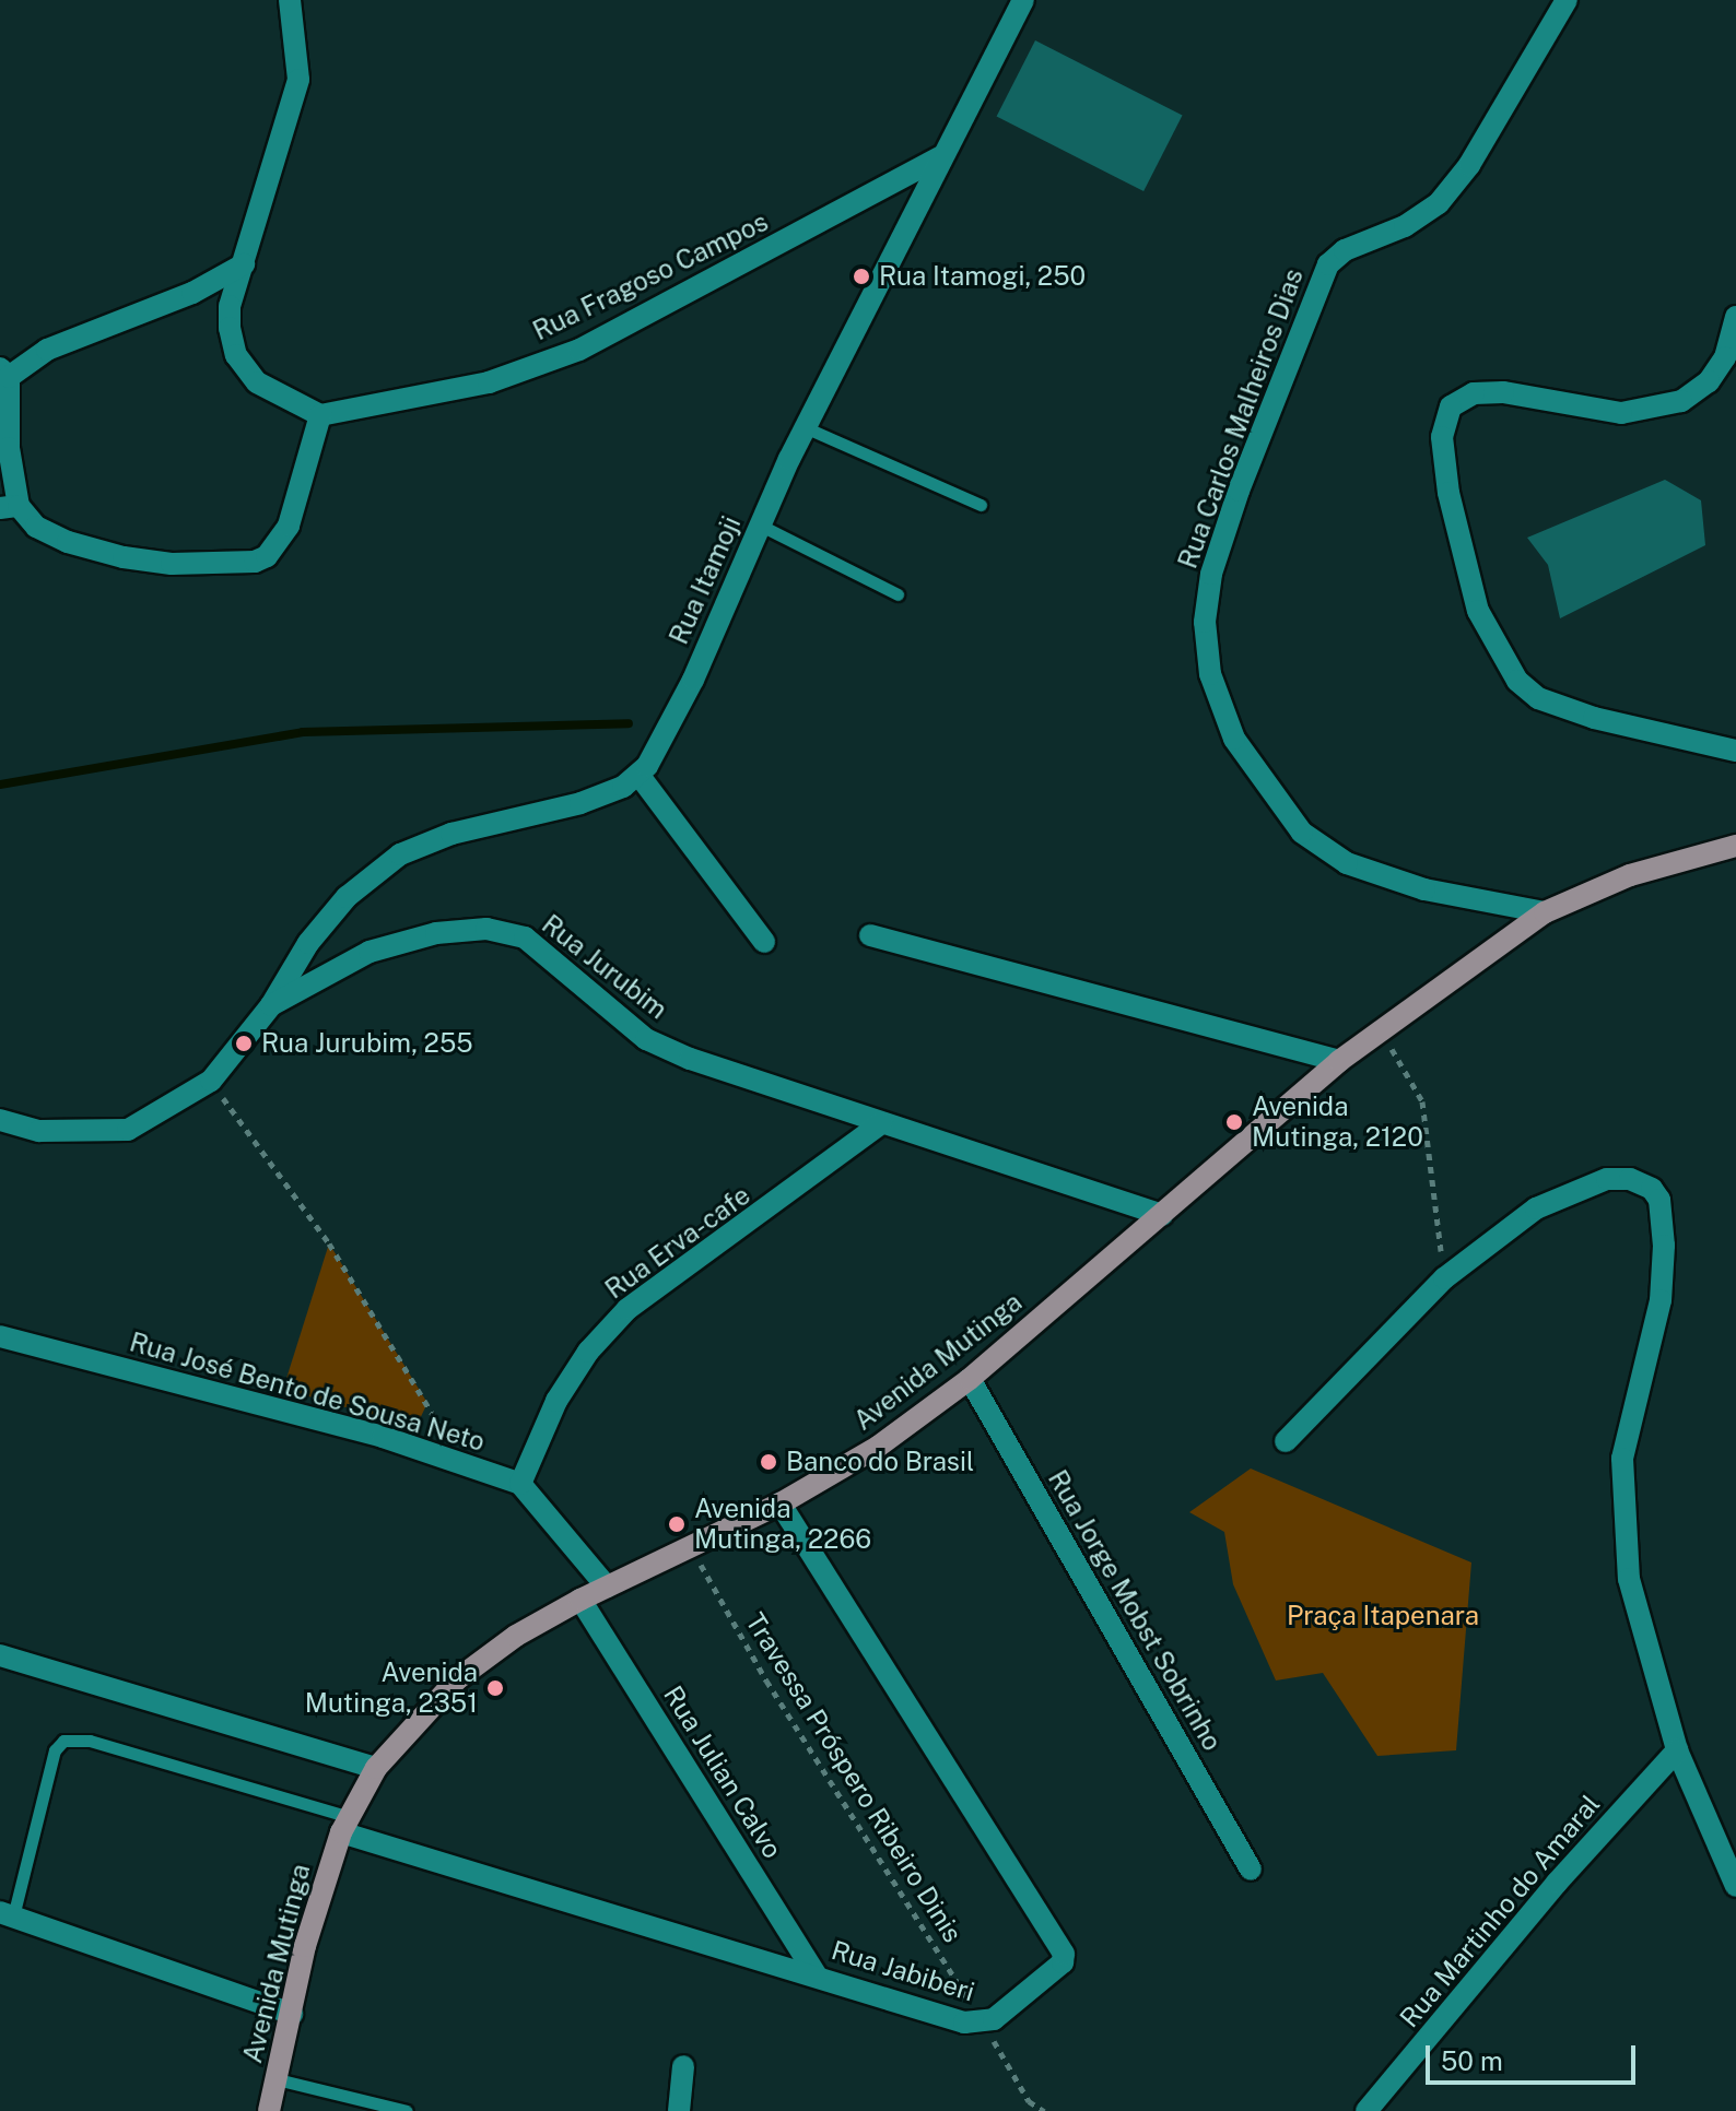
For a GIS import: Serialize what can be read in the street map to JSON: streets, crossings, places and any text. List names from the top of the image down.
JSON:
{
  "streets": {
    "main road": ["Avenida Mutinga"],
    "street": [
      "Rua Fragoso Campos",
      "Rua Carlos Malheiros Dias",
      "Rua Itamoji",
      "Rua Jurubim",
      "Rua Erva-cafe",
      "Rua José Bento de Sousa Neto",
      "Rua Jorge Mobst Sobrinho",
      "Rua Julian Calvo",
      "Rua Martinho do Amaral",
      "Rua Jabiberi"
    ],
    "path": ["Travessa Próspero Ribeiro Dinis"]
  },
  "crossings": [
    ["Rua Fragoso Campos", "Rua Itamoji"],
    ["Rua Carlos Malheiros Dias", "Avenida Mutinga"],
    ["Rua Jurubim", "Rua Erva-cafe"],
    ["Rua Jurubim", "Avenida Mutinga"],
    ["Rua Erva-cafe", "Rua José Bento de Sousa Neto"],
    ["Avenida Mutinga", "Rua Jorge Mobst Sobrinho"],
    ["Avenida Mutinga", "Rua Julian Calvo"],
    ["Avenida Mutinga", "Travessa Próspero Ribeiro Dinis"],
    ["Avenida Mutinga", "Rua Jabiberi"],
    ["Rua Julian Calvo", "Rua Jabiberi"],
    ["Travessa Próspero Ribeiro Dinis", "Rua Jabiberi"]
  ],
  "parks": ["Praça Itapenara"],
  "places": [
    "Rua Itamogi, 250",
    "Rua Jurubim, 255",
    "Avenida Mutinga, 2120",
    "Banco do Brasil",
    "Avenida Mutinga, 2266",
    "Avenida Mutinga, 2351"
  ],
  "scale_bar": "50 m"
}
